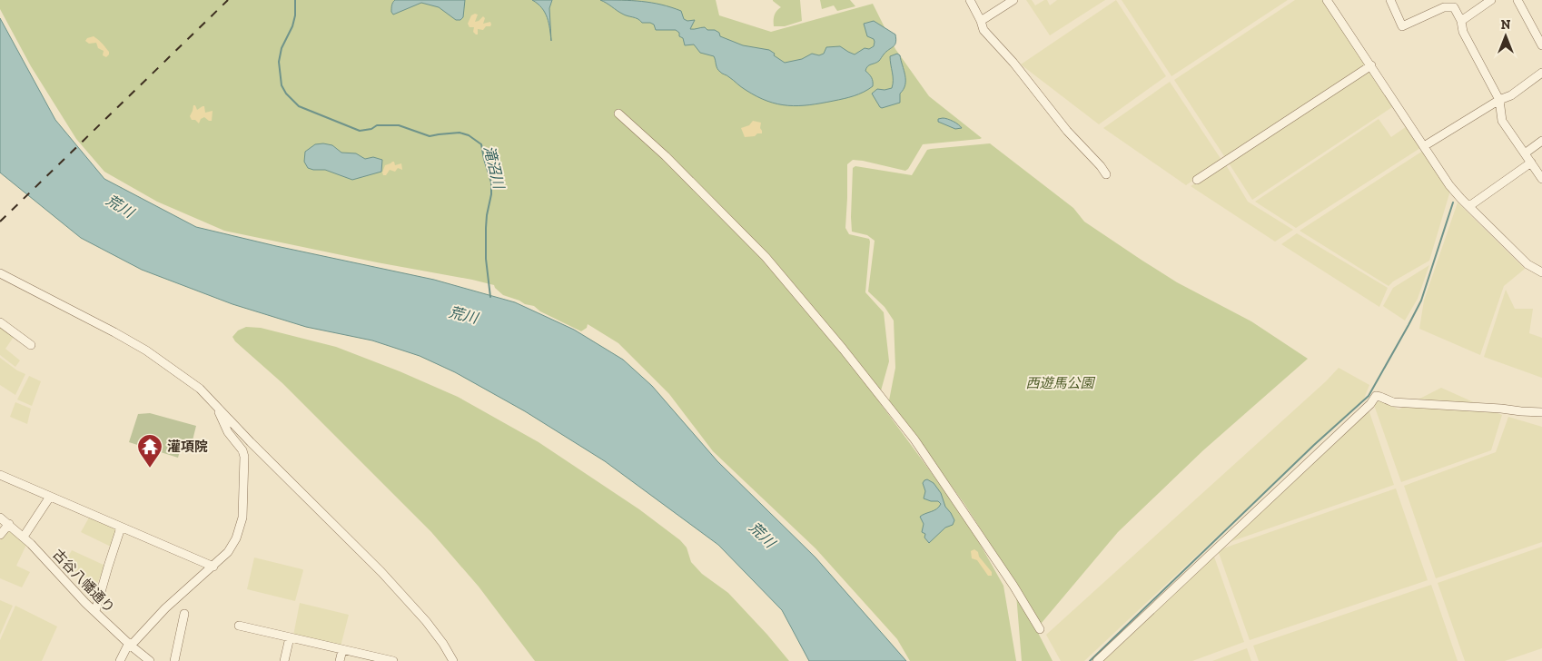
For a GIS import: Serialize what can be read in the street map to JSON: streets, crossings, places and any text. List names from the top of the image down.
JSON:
{
  "streets": {
    "street": ["古谷八幡通り"]
  },
  "water": ["滝沼川", "荒川"],
  "parks": ["西遊馬公園"],
  "places": {
    "temple": ["灌項院"]
  },
  "north": "top"
}
